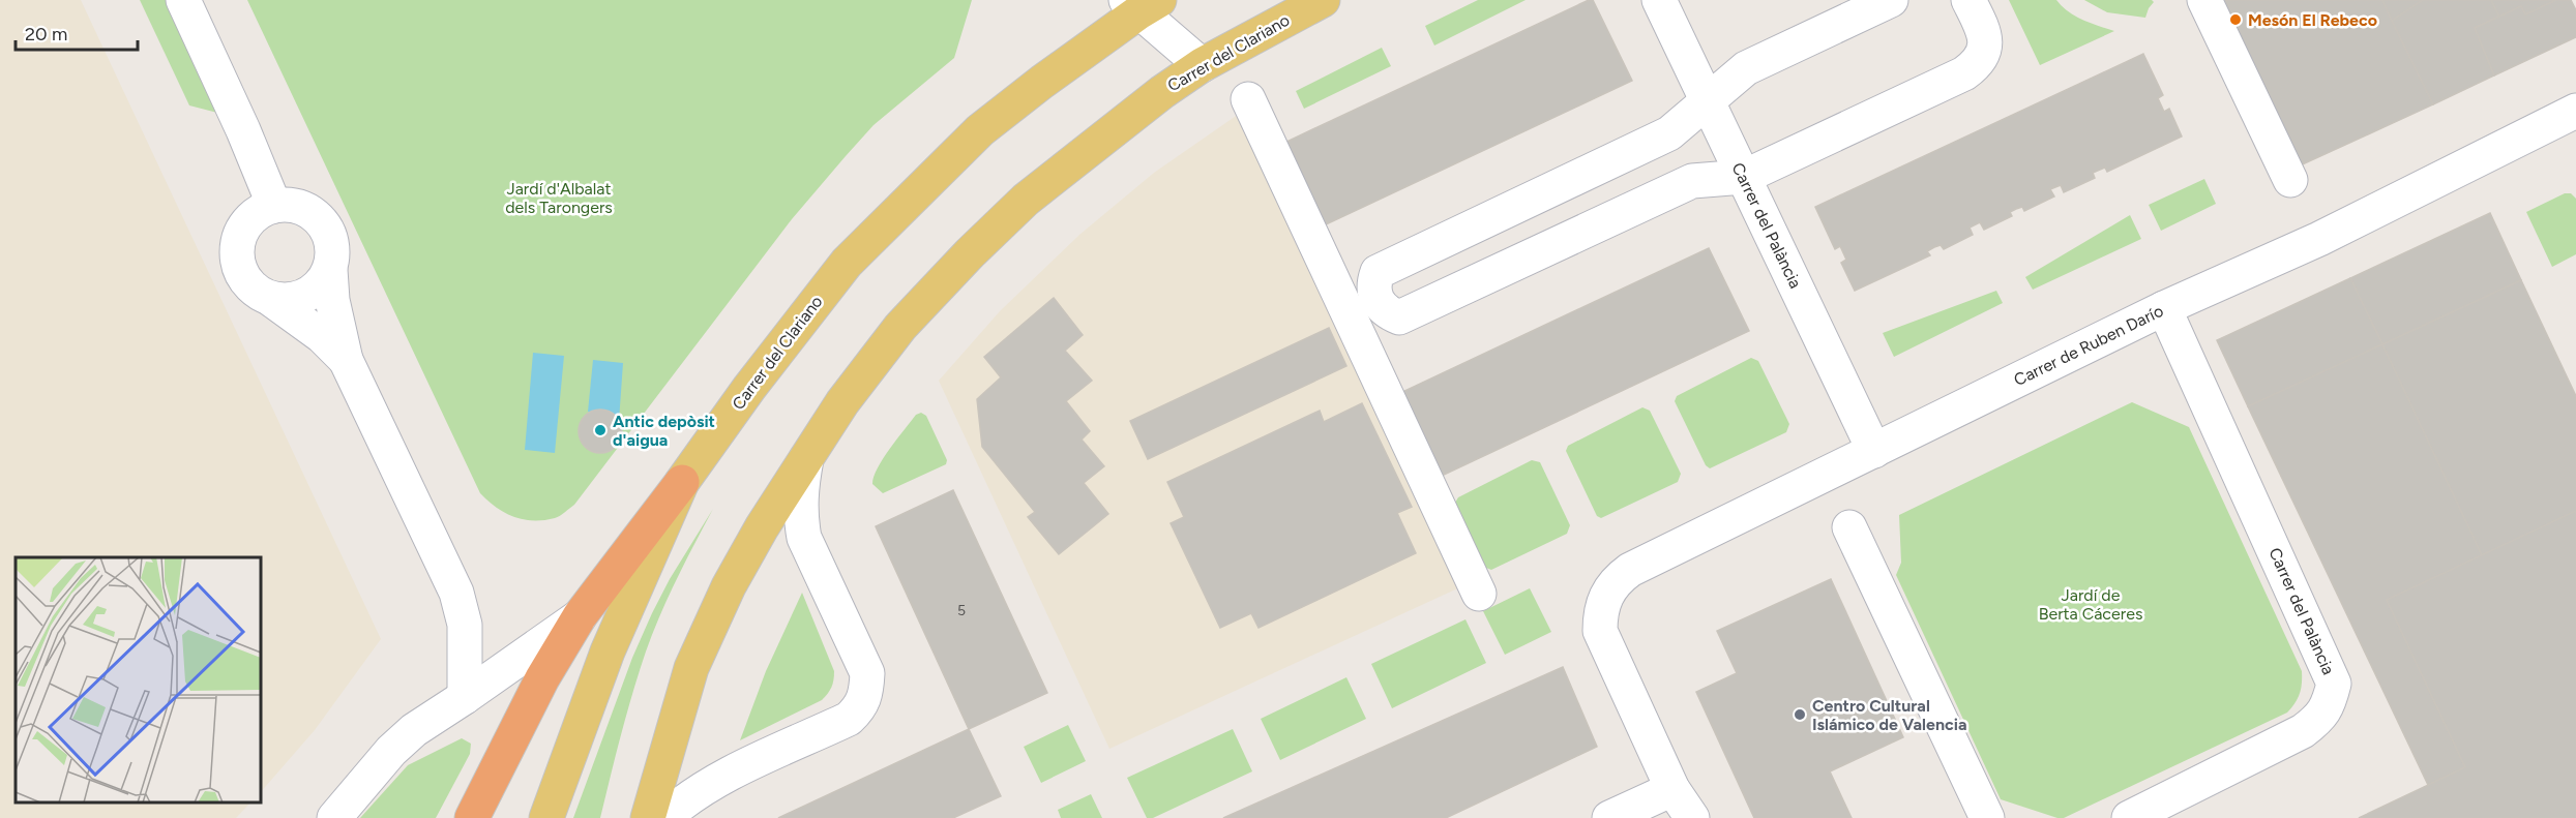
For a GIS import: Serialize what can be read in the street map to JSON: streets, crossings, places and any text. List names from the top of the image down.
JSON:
{
  "streets": {
    "main road": ["Carrer del Clariano"],
    "street": ["Carrer del Palància", "Carrer de Ruben Darío"]
  },
  "crossings": [
    ["Carrer del Palància", "Carrer de Ruben Darío"]
  ],
  "parks": ["Jardí d'Albalat dels Tarongers", "Jardí de Berta Cáceres"],
  "places": ["Mesón El Rebeco", "Antic depòsit d'aigua", "Centro Cultural Islámico de Valencia"],
  "house_numbers": ["5"],
  "scale_bar": "20 m"
}
